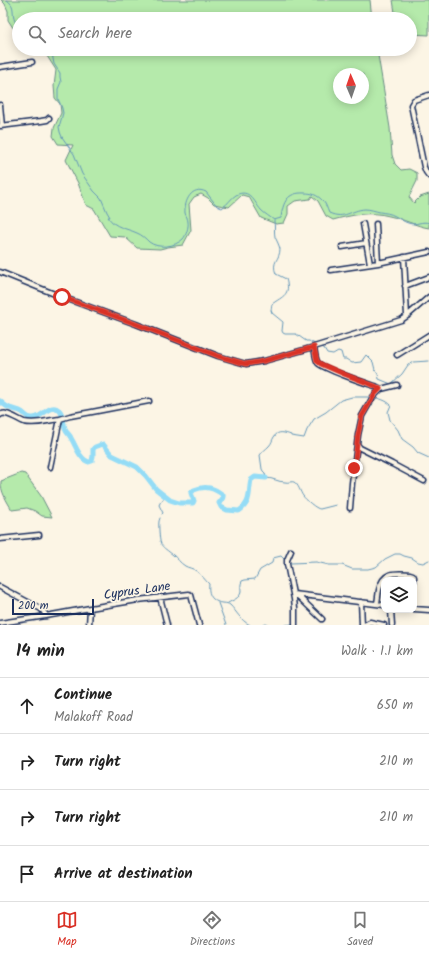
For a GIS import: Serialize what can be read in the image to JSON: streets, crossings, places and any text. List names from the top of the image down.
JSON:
{
  "streets": {
    "street": ["Cyprus Lane"]
  },
  "scale_bar": "200 m",
  "north": "top",
  "page": {
    "search": "Search here",
    "scale": "200 m",
    "heading": ["14 min", "Walk · 1.1 km"],
    "list": [
      ["Continue", "Malakoff Road", "650 m"],
      ["Turn right", "210 m"],
      ["Turn right", "210 m"],
      "Arrive at destination"
    ],
    "nav": ["Map", "Directions", "Saved"]
  }
}
